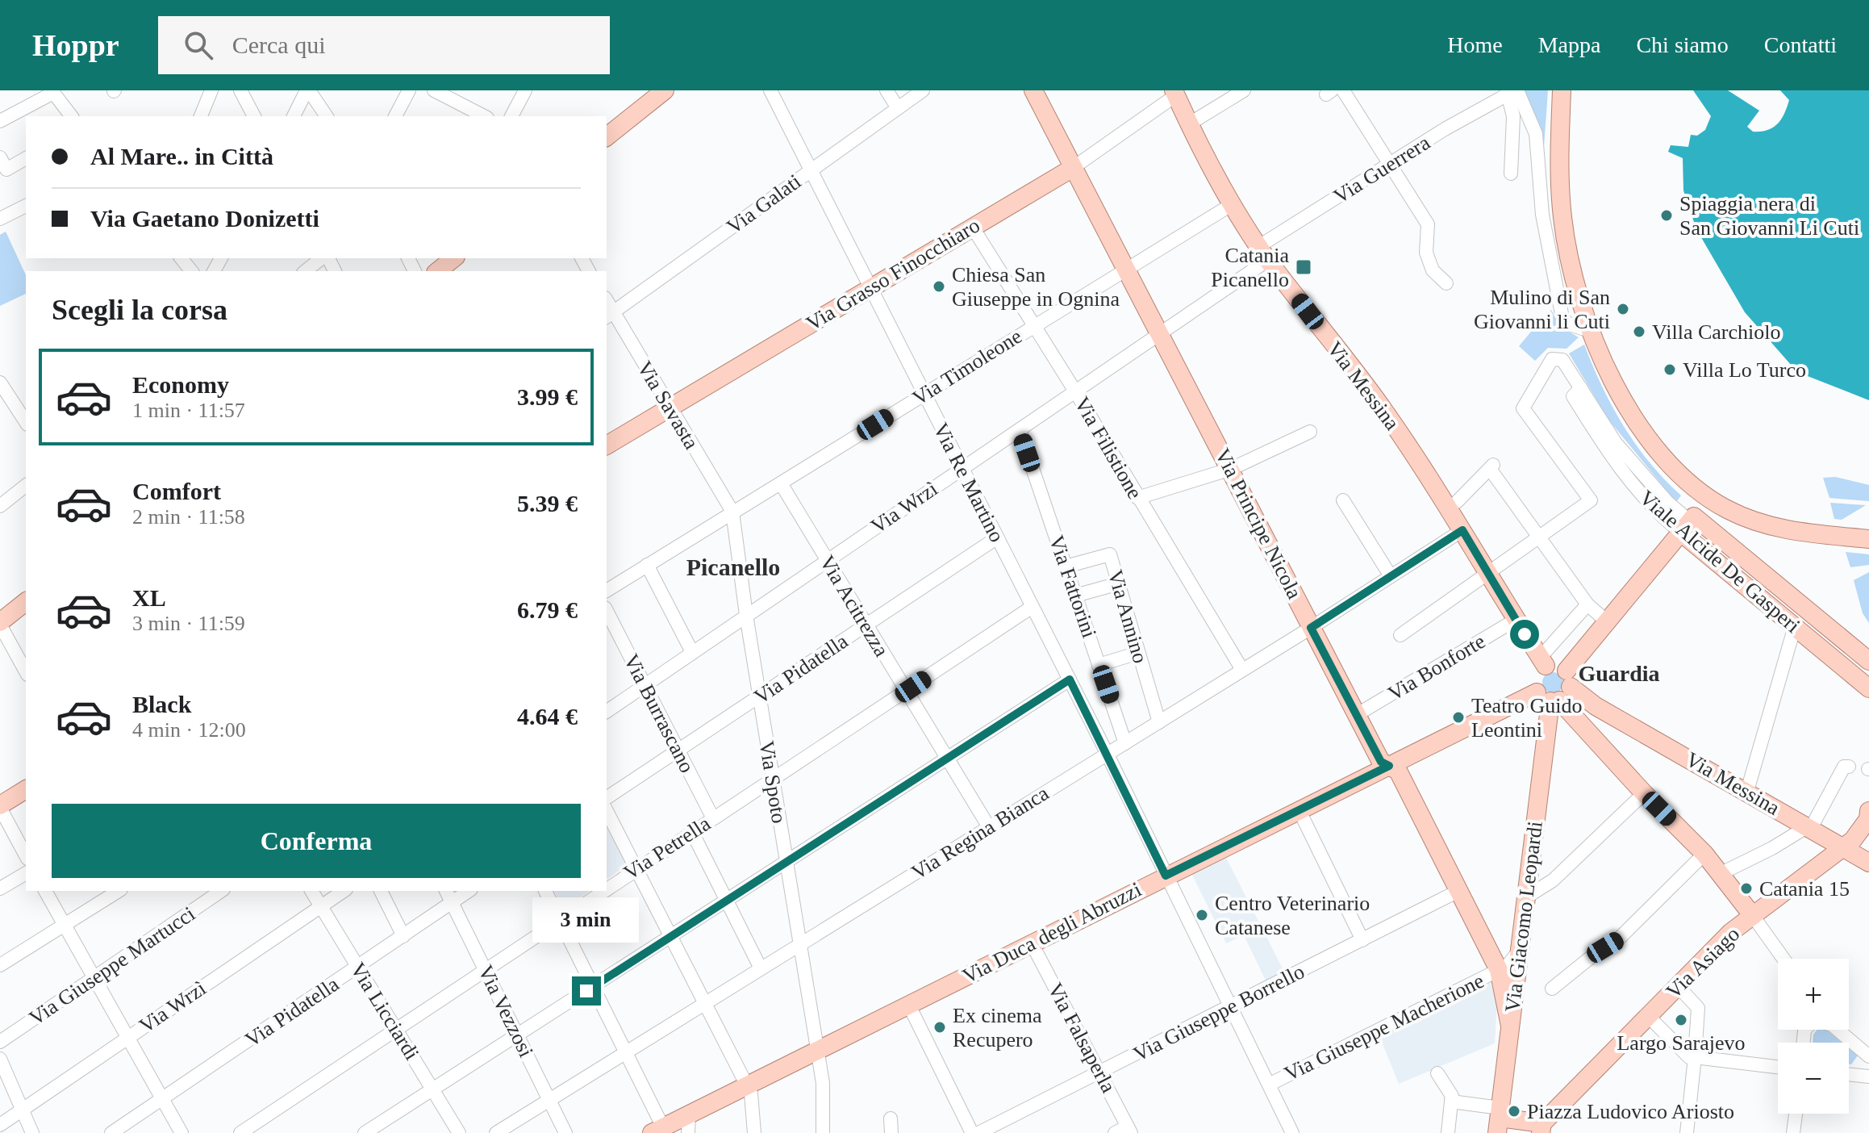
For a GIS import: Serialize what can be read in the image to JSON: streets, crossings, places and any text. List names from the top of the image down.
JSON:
{
  "streets": {
    "main road": [
      "Via Grasso Finocchiaro",
      "Via Messina",
      "Via Principe Nicola",
      "Viale Alcide De Gasperi",
      "Via Giacomo Leopardi",
      "Via Duca degli Abruzzi",
      "Via Asiago"
    ],
    "street": [
      "Via Guerrera",
      "Via Galati",
      "Via Timoleone",
      "Via Savasta",
      "Via Filistione",
      "Via Re Martino",
      "Via Wrzì",
      "Via Fattorini",
      "Via Acitrezza",
      "Via Annino",
      "Via Bonforte",
      "Via Pidatella",
      "Via Burrascano",
      "Via Spoto",
      "Via Regina Bianca",
      "Via Petrella",
      "Via Giuseppe Martucci",
      "Via Licciardi",
      "Via Vezzosi",
      "Via Giuseppe Borrello",
      "Via Giuseppe Macherione",
      "Via Falsaperla"
    ]
  },
  "crossings": [
    ["Via Guerrera", "Via Messina"],
    ["Via Guerrera", "Via Wrzì"],
    ["Via Galati", "Via Savasta"],
    ["Via Galati", "Via Re Martino"],
    ["Via Grasso Finocchiaro", "Via Messina"],
    ["Via Grasso Finocchiaro", "Via Savasta"],
    ["Via Grasso Finocchiaro", "Via Filistione"],
    ["Via Grasso Finocchiaro", "Via Re Martino"],
    ["Via Grasso Finocchiaro", "Via Principe Nicola"],
    ["Via Timoleone", "Via Messina"],
    ["Via Timoleone", "Via Savasta"],
    ["Via Timoleone", "Via Filistione"],
    ["Via Timoleone", "Via Re Martino"],
    ["Via Timoleone", "Via Principe Nicola"],
    ["Via Timoleone", "Via Acitrezza"],
    ["Via Timoleone", "Via Spoto"],
    ["Via Messina", "Via Wrzì"],
    ["Via Messina", "Via Bonforte"],
    ["Via Messina", "Via Regina Bianca"],
    ["Via Messina", "Via Giacomo Leopardi"],
    ["Via Messina", "Via Duca degli Abruzzi"],
    ["Via Messina", "Via Asiago"],
    ["Via Savasta", "Via Spoto"],
    ["Via Filistione", "Via Wrzì"],
    ["Via Filistione", "Via Regina Bianca"],
    ["Via Re Martino", "Via Wrzì"],
    ["Via Re Martino", "Via Pidatella"],
    ["Via Re Martino", "Via Regina Bianca"],
    ["Via Re Martino", "Via Petrella"],
    ["Via Re Martino", "Via Duca degli Abruzzi"],
    ["Via Re Martino", "Via Giuseppe Borrello"],
    ["Via Re Martino", "Via Giuseppe Macherione"],
    ["Via Wrzì", "Via Principe Nicola"],
    ["Via Wrzì", "Via Fattorini"],
    ["Via Wrzì", "Via Acitrezza"],
    ["Via Wrzì", "Via Burrascano"],
    ["Via Wrzì", "Via Spoto"],
    ["Via Wrzì", "Via Licciardi"],
    ["Via Principe Nicola", "Via Bonforte"],
    ["Via Principe Nicola", "Via Regina Bianca"],
    ["Via Principe Nicola", "Via Giacomo Leopardi"],
    ["Via Principe Nicola", "Via Duca degli Abruzzi"],
    ["Via Principe Nicola", "Via Giuseppe Borrello"],
    ["Via Principe Nicola", "Via Giuseppe Macherione"],
    ["Via Fattorini", "Via Annino"],
    ["Via Fattorini", "Via Regina Bianca"],
    ["Via Acitrezza", "Via Pidatella"],
    ["Via Acitrezza", "Via Regina Bianca"],
    ["Via Acitrezza", "Via Petrella"],
    ["Via Annino", "Via Regina Bianca"],
    ["Via Pidatella", "Via Burrascano"],
    ["Via Pidatella", "Via Spoto"],
    ["Via Pidatella", "Via Licciardi"],
    ["Via Pidatella", "Via Vezzosi"],
    ["Via Burrascano", "Via Petrella"],
    ["Via Spoto", "Via Regina Bianca"],
    ["Via Spoto", "Via Petrella"],
    ["Via Spoto", "Via Duca degli Abruzzi"],
    ["Via Regina Bianca", "Via Vezzosi"],
    ["Via Petrella", "Via Licciardi"],
    ["Via Petrella", "Via Vezzosi"],
    ["Via Giacomo Leopardi", "Via Duca degli Abruzzi"],
    ["Via Giacomo Leopardi", "Via Giuseppe Macherione"],
    ["Via Duca degli Abruzzi", "Via Falsaperla"],
    ["Via Giuseppe Borrello", "Via Falsaperla"]
  ],
  "districts": ["Picanello", "Guardia"],
  "places": {
    "other": [
      "Spiaggia nera di San Giovanni Li Cuti",
      "Chiesa San Giuseppe in Ognina",
      "Mulino di San Giovanni li Cuti",
      "Villa Carchiolo",
      "Villa Lo Turco",
      "Teatro Guido Leontini",
      "Catania 15",
      "Centro Veterinario Catanese",
      "Largo Sarajevo",
      "Ex cinema Recupero",
      "Piazza Ludovico Ariosto"
    ],
    "transit": ["Catania Picanello"]
  },
  "page": {
    "header": "Hoppr",
    "search": "Cerca qui",
    "nav": [
      "Home",
      "Mappa",
      "Chi siamo",
      "Contatti"
    ],
    "banner": ["Al Mare.. in Città", "Via Gaetano Donizetti"],
    "heading": "Scegli la corsa",
    "list": [
      {
        "name": "Economy",
        "note": "1 min · 11:57",
        "value": "3.99 €"
      },
      {
        "name": "Comfort",
        "note": "2 min · 11:58",
        "value": "5.39 €"
      },
      {
        "name": "XL",
        "note": "3 min · 11:59",
        "value": "6.79 €"
      },
      {
        "name": "Black",
        "note": "4 min · 12:00",
        "value": "4.64 €"
      }
    ],
    "buttons": "Conferma",
    "bubble": "3 min",
    "map_buttons": ["+", "−"]
  }
}
